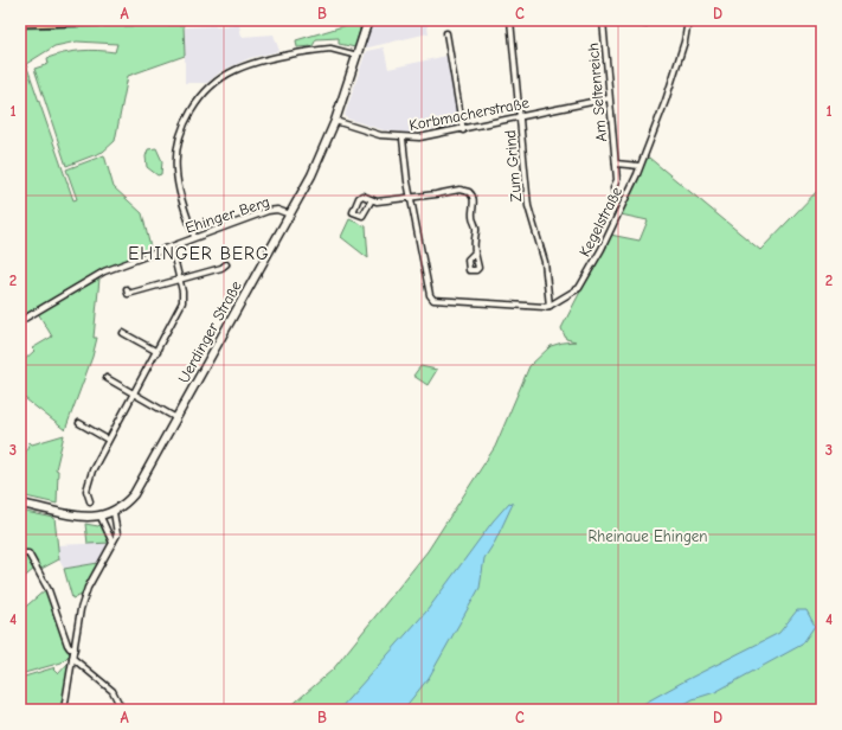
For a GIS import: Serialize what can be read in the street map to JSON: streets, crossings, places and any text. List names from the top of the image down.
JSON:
{
  "streets": {
    "main road": ["Uerdinger Straße"],
    "street": [
      "Am Seltenreich",
      "Korbmacherstraße",
      "Zum Grind",
      "Ehinger Berg",
      "Kegelstraße"
    ]
  },
  "crossings": [
    ["Am Seltenreich", "Korbmacherstraße"],
    ["Am Seltenreich", "Kegelstraße"],
    ["Korbmacherstraße", "Zum Grind"],
    ["Korbmacherstraße", "Uerdinger Straße"],
    ["Zum Grind", "Kegelstraße"],
    ["Ehinger Berg", "Uerdinger Straße"]
  ],
  "districts": ["EHINGER BERG"],
  "parks": ["Rheinaue Ehingen"],
  "grid": {
    "columns": [
      "A",
      "B",
      "C",
      "D"
    ],
    "rows": [
      "1",
      "2",
      "3",
      "4"
    ]
  }
}
